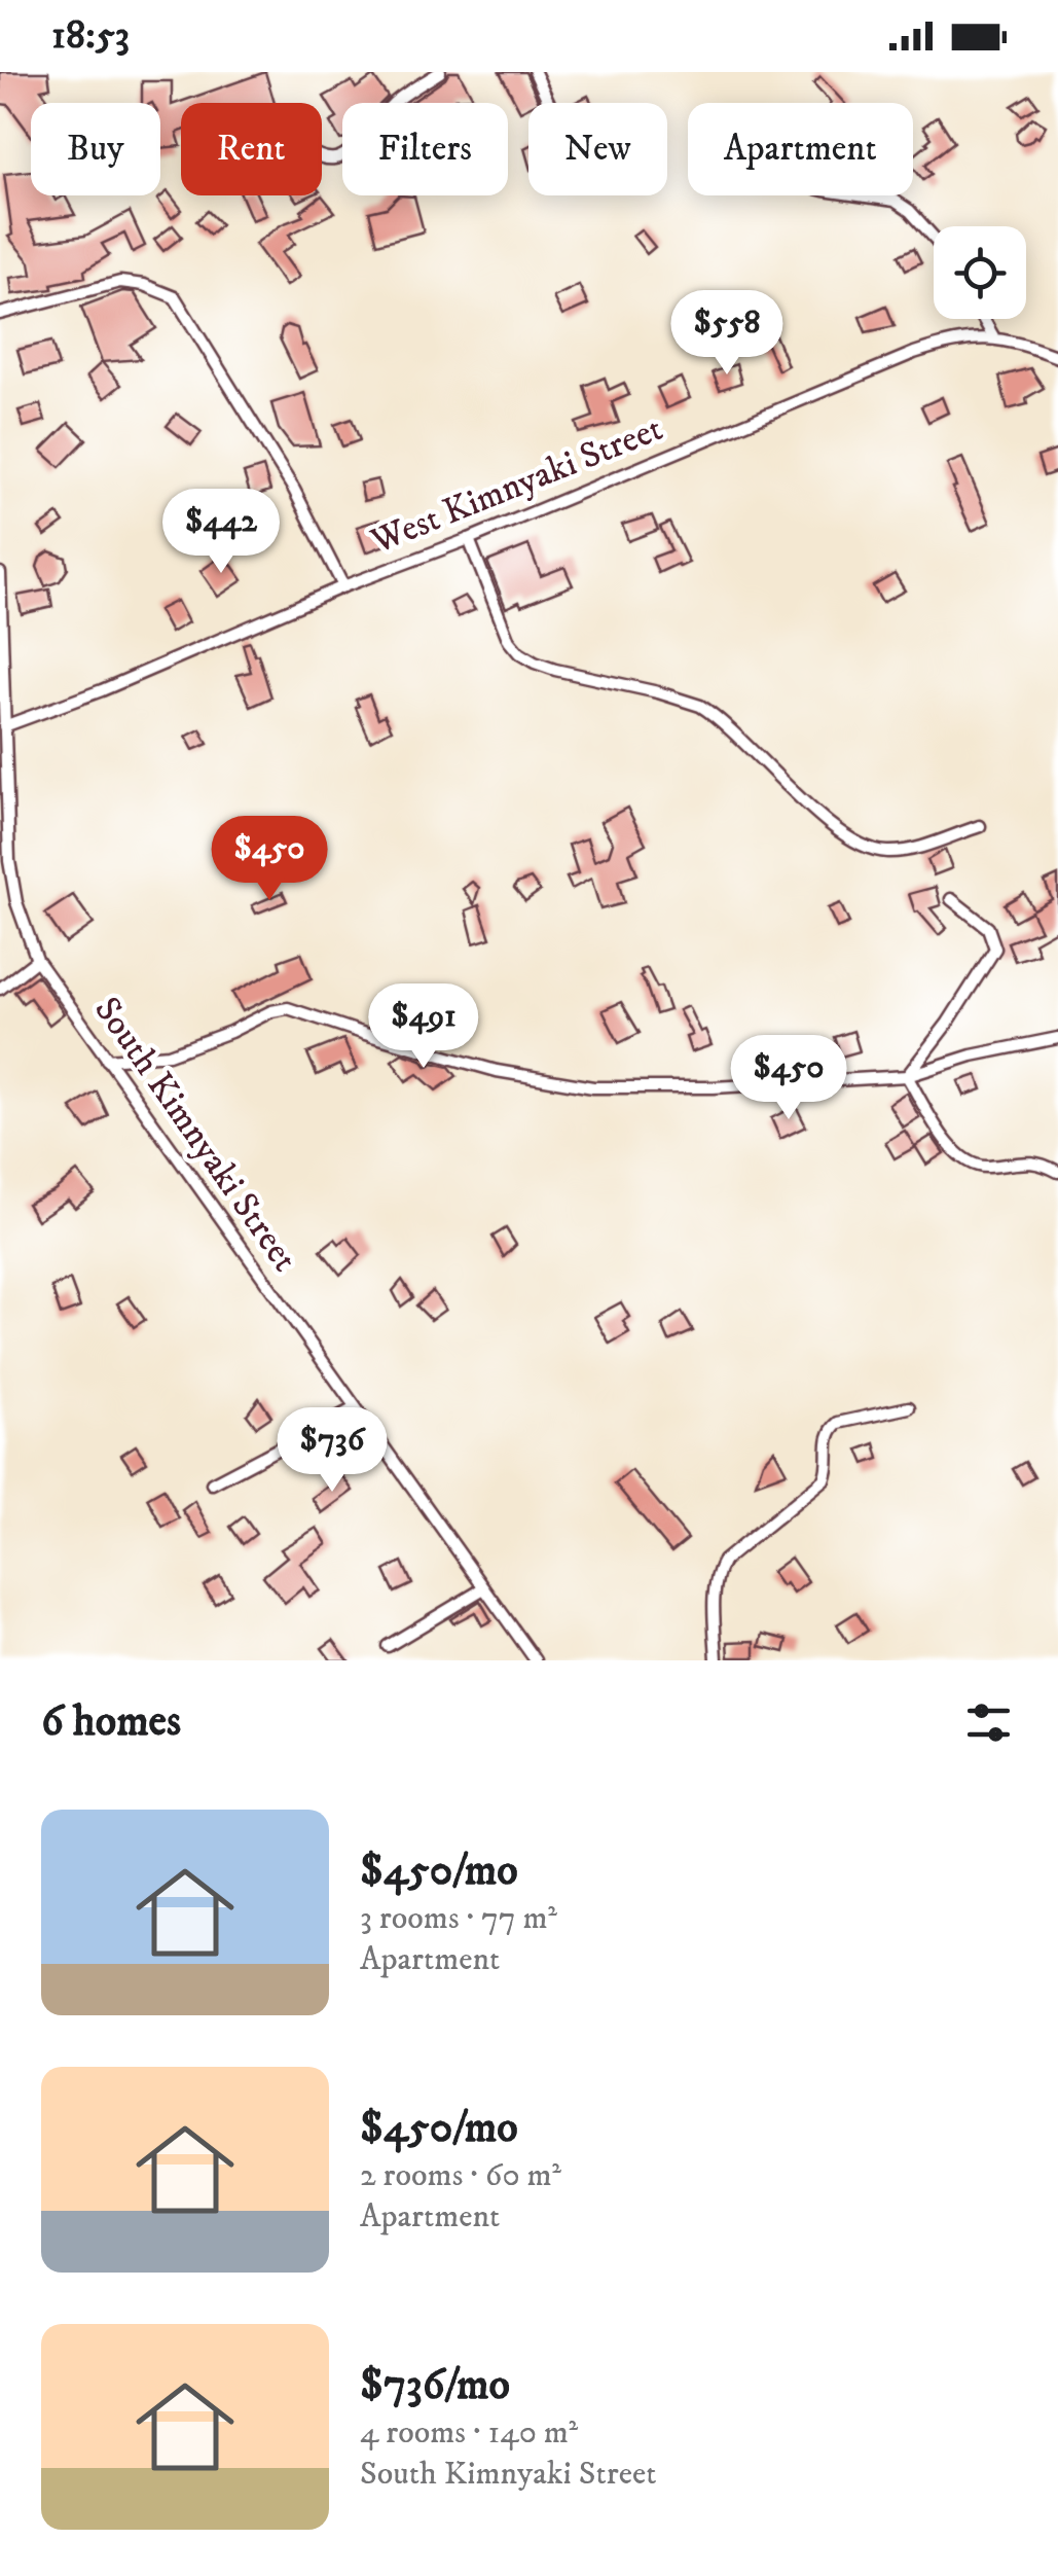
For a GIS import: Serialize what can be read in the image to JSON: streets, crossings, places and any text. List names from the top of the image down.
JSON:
{
  "streets": {
    "street": ["West Kimnyaki Street", "South Kimnyaki Street"]
  },
  "crossings": [
    ["West Kimnyaki Street", "South Kimnyaki Street"]
  ],
  "page": {
    "status": "18:53",
    "chip": [
      "Buy",
      "Rent",
      "Filters",
      "New",
      "Apartment"
    ],
    "price": [
      "$558",
      "$442",
      "$450",
      "$491",
      "$450",
      "$736"
    ],
    "heading": "6 homes",
    "list": [
      {
        "name": "$450/mo",
        "note": "3 rooms · 77 m² · Apartment"
      },
      {
        "name": "$450/mo",
        "note": "2 rooms · 60 m² · Apartment"
      },
      {
        "name": "$736/mo",
        "note": "4 rooms · 140 m² · South Kimnyaki Street"
      }
    ]
  }
}
